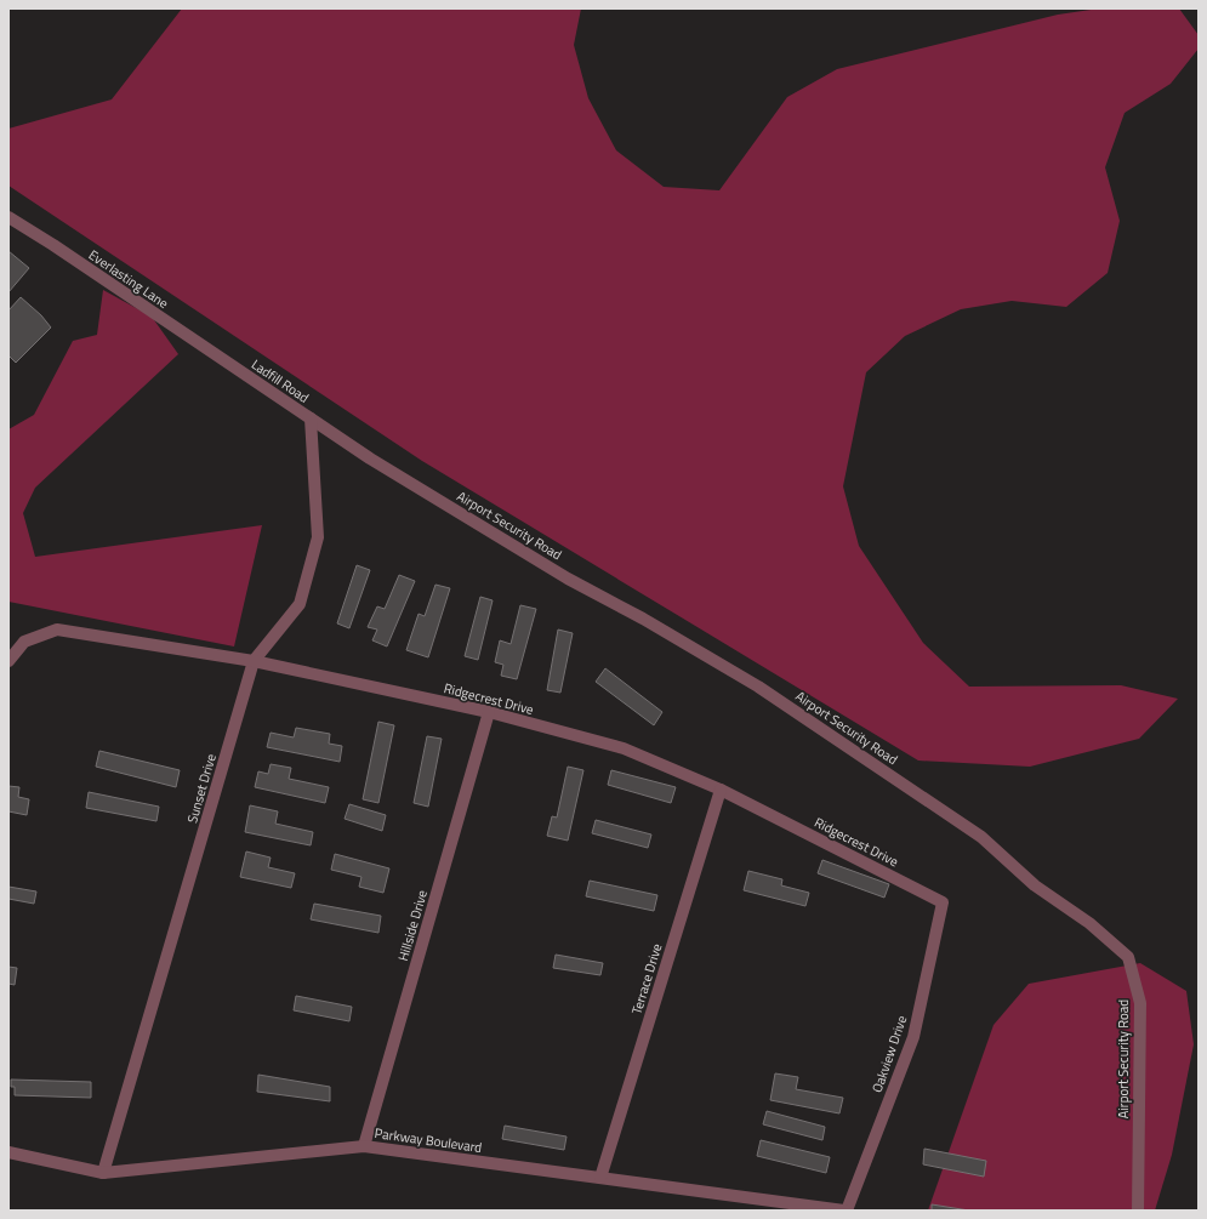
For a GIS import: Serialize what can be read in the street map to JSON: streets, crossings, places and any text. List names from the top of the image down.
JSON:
{
  "streets": {
    "street": [
      "Everlasting Lane",
      "Ladfill Road",
      "Airport Security Road",
      "Ridgecrest Drive",
      "Sunset Drive",
      "Hillside Drive",
      "Terrace Drive",
      "Oakview Drive",
      "Parkway Boulevard"
    ]
  },
  "crossings": [
    ["Everlasting Lane", "Ladfill Road"],
    ["Ladfill Road", "Airport Security Road"],
    ["Ladfill Road", "Sunset Drive"],
    ["Airport Security Road", "Sunset Drive"],
    ["Ridgecrest Drive", "Sunset Drive"],
    ["Ridgecrest Drive", "Hillside Drive"],
    ["Ridgecrest Drive", "Terrace Drive"],
    ["Ridgecrest Drive", "Oakview Drive"],
    ["Sunset Drive", "Parkway Boulevard"],
    ["Hillside Drive", "Parkway Boulevard"],
    ["Terrace Drive", "Parkway Boulevard"],
    ["Oakview Drive", "Parkway Boulevard"]
  ]
}
